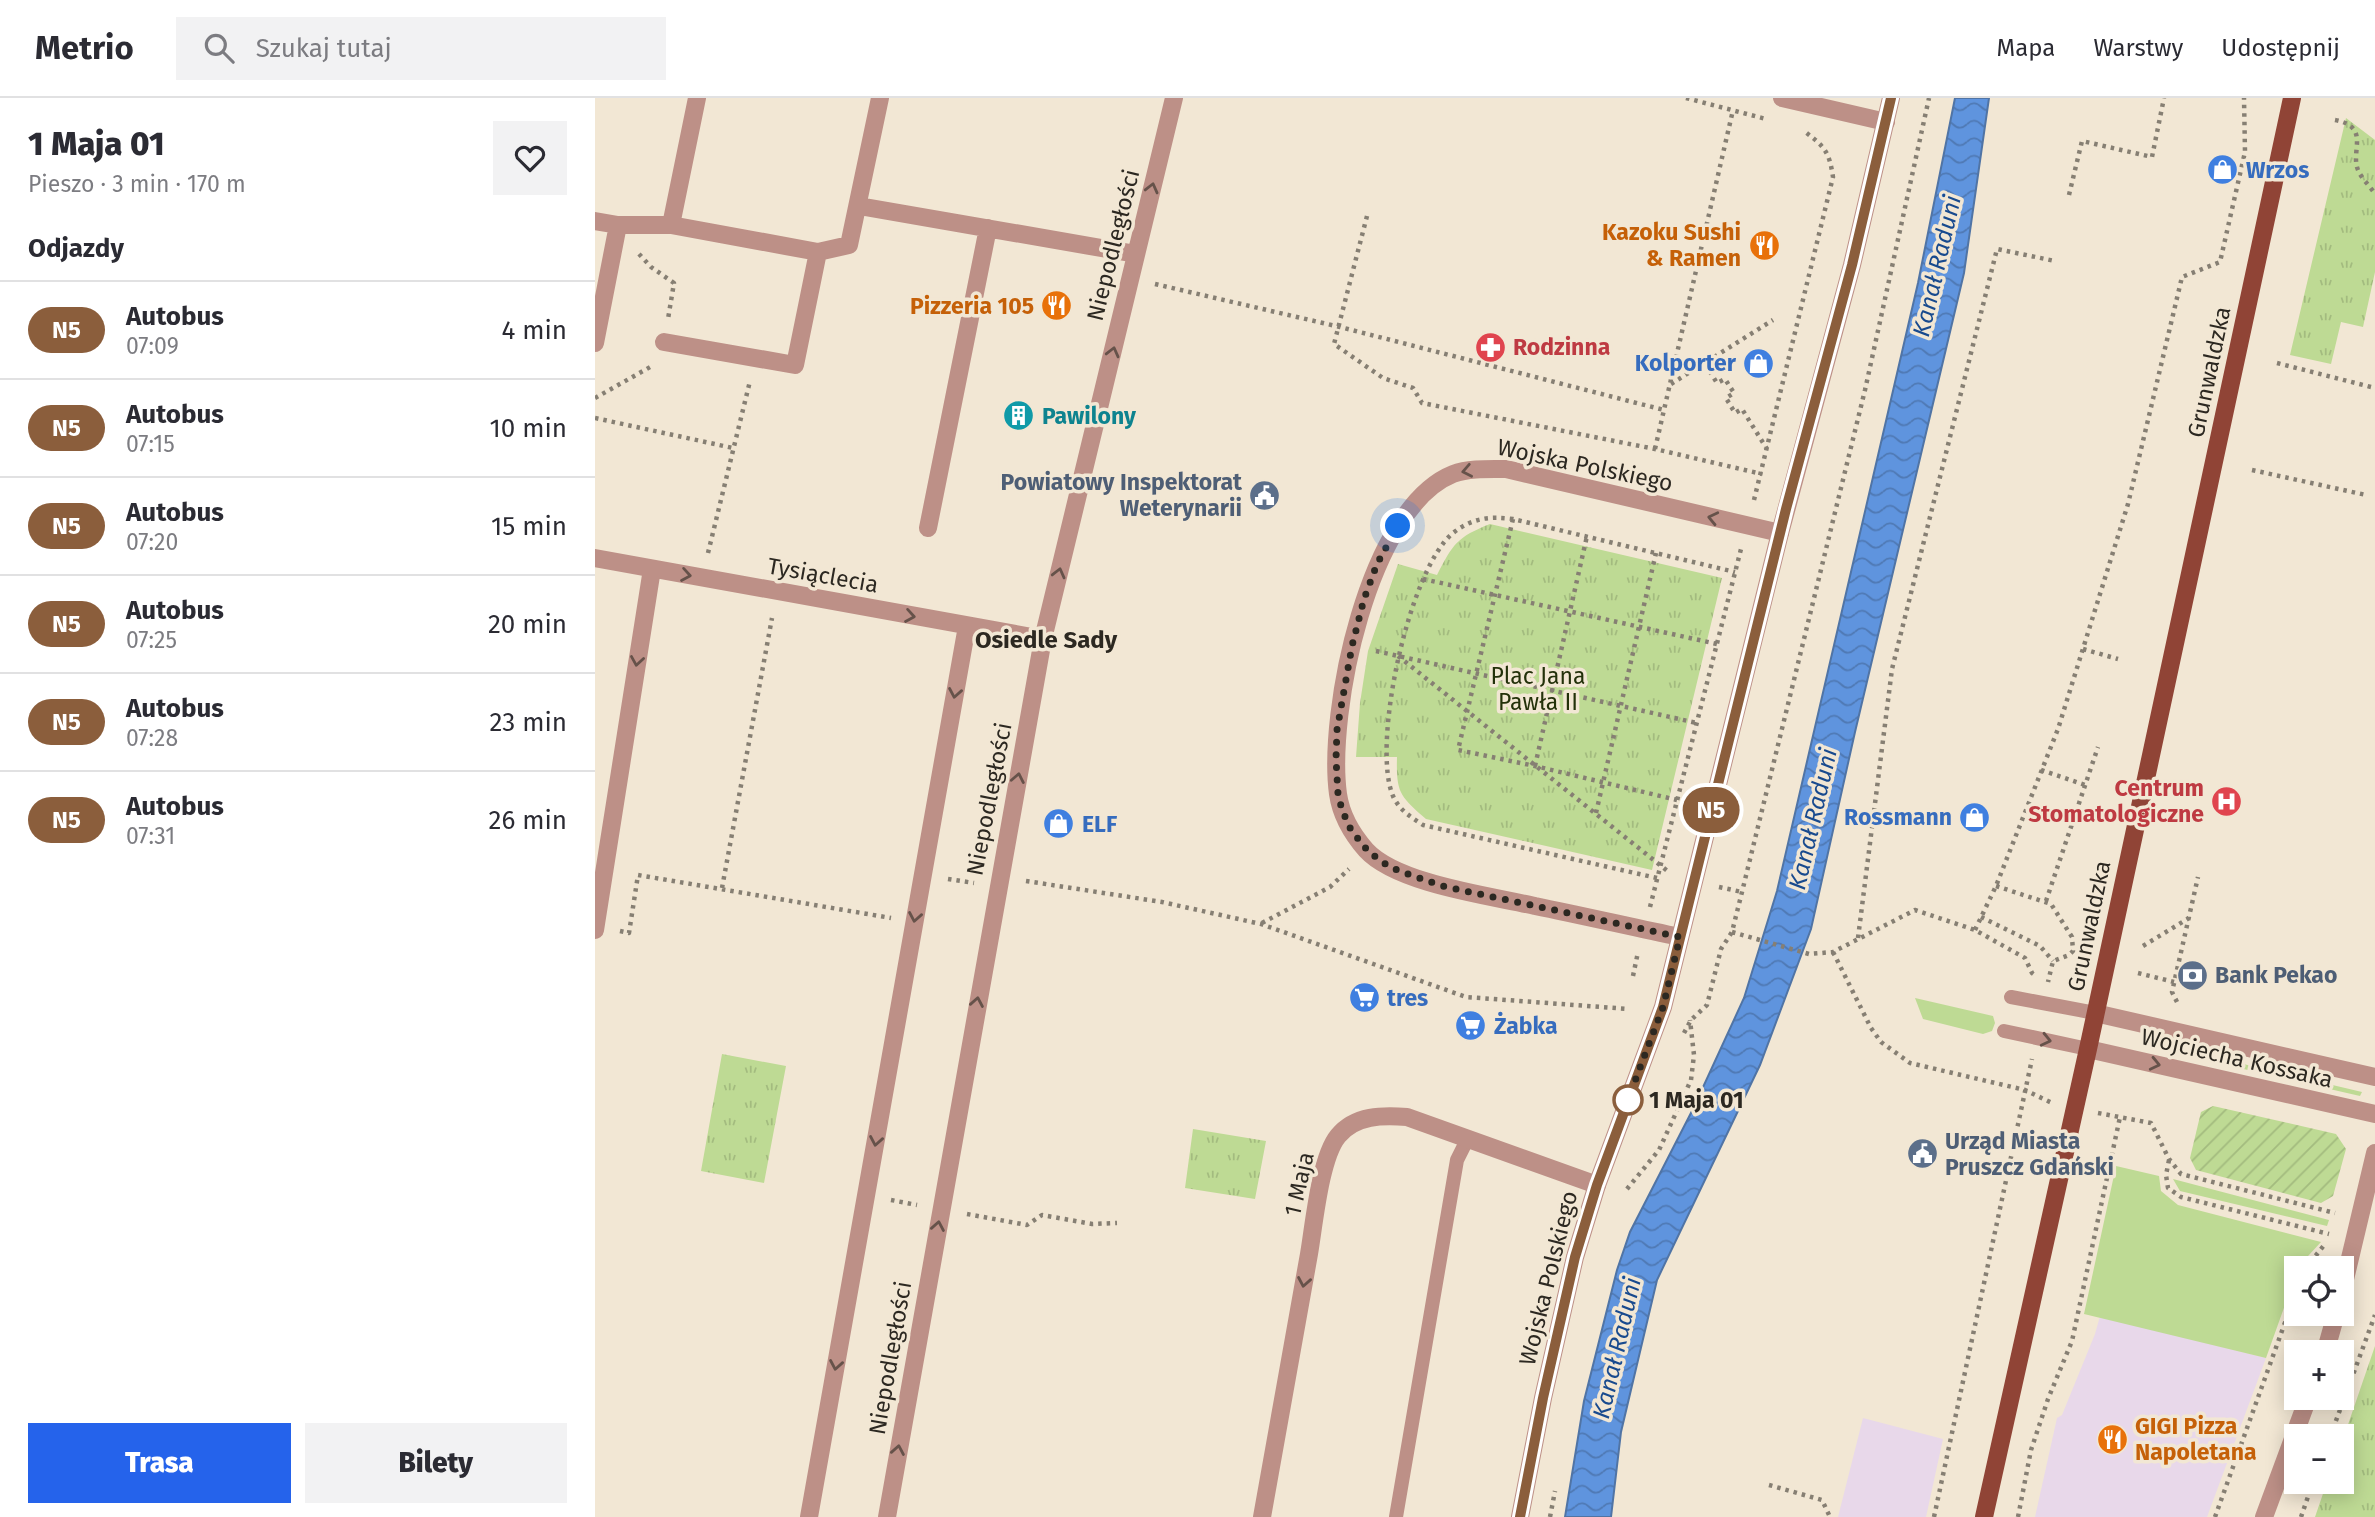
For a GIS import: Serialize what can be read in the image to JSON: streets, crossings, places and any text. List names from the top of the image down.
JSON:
{
  "streets": {
    "main road": ["Grunwaldzka"],
    "street": [
      "Niepodległości",
      "Wojska Polskiego",
      "Tysiąclecia",
      "Wojciecha Kossaka",
      "1 Maja"
    ]
  },
  "crossings": [
    ["Niepodległości", "Tysiąclecia"],
    ["Grunwaldzka", "Wojciecha Kossaka"],
    ["Wojska Polskiego", "1 Maja"]
  ],
  "one_way": ["Tysiąclecia", "1 Maja"],
  "districts": ["Osiedle Sady"],
  "water": ["Kanał Raduni"],
  "parks": ["Plac Jana Pawła II"],
  "places": {
    "shop": [
      "Wrzos",
      "Kolporter",
      "Rossmann",
      "ELF"
    ],
    "restaurant": ["Kazoku Sushi & Ramen", "Pizzeria 105", "GIGI Pizza Napoletana"],
    "pharmacy": ["Rodzinna"],
    "building": ["Pawilony"],
    "public building": ["Powiatowy Inspektorat Weterynarii", "Urząd Miasta Pruszcz Gdański"],
    "hospital": ["Centrum Stomatologiczne"],
    "bank": ["Bank Pekao"],
    "supermarket": ["tres", "Żabka"],
    "other": ["1 Maja 01"]
  },
  "lines": ["bus line N5"],
  "page": {
    "header": "Metrio",
    "search": "Szukaj tutaj",
    "nav": ["Mapa", "Warstwy", "Udostępnij"],
    "heading": [
      ["1 Maja 01", "Pieszo · 3 min · 170 m"],
      "Odjazdy"
    ],
    "on_map": "N5",
    "list": [
      {
        "mark": "N5",
        "name": "Autobus",
        "note": "07:09",
        "value": "4 min"
      },
      {
        "mark": "N5",
        "name": "Autobus",
        "note": "07:15",
        "value": "10 min"
      },
      {
        "mark": "N5",
        "name": "Autobus",
        "note": "07:20",
        "value": "15 min"
      },
      {
        "mark": "N5",
        "name": "Autobus",
        "note": "07:25",
        "value": "20 min"
      },
      {
        "mark": "N5",
        "name": "Autobus",
        "note": "07:28",
        "value": "23 min"
      },
      {
        "mark": "N5",
        "name": "Autobus",
        "note": "07:31",
        "value": "26 min"
      }
    ],
    "map_buttons": ["+", "−"],
    "buttons": ["Trasa", "Bilety"]
  }
}
